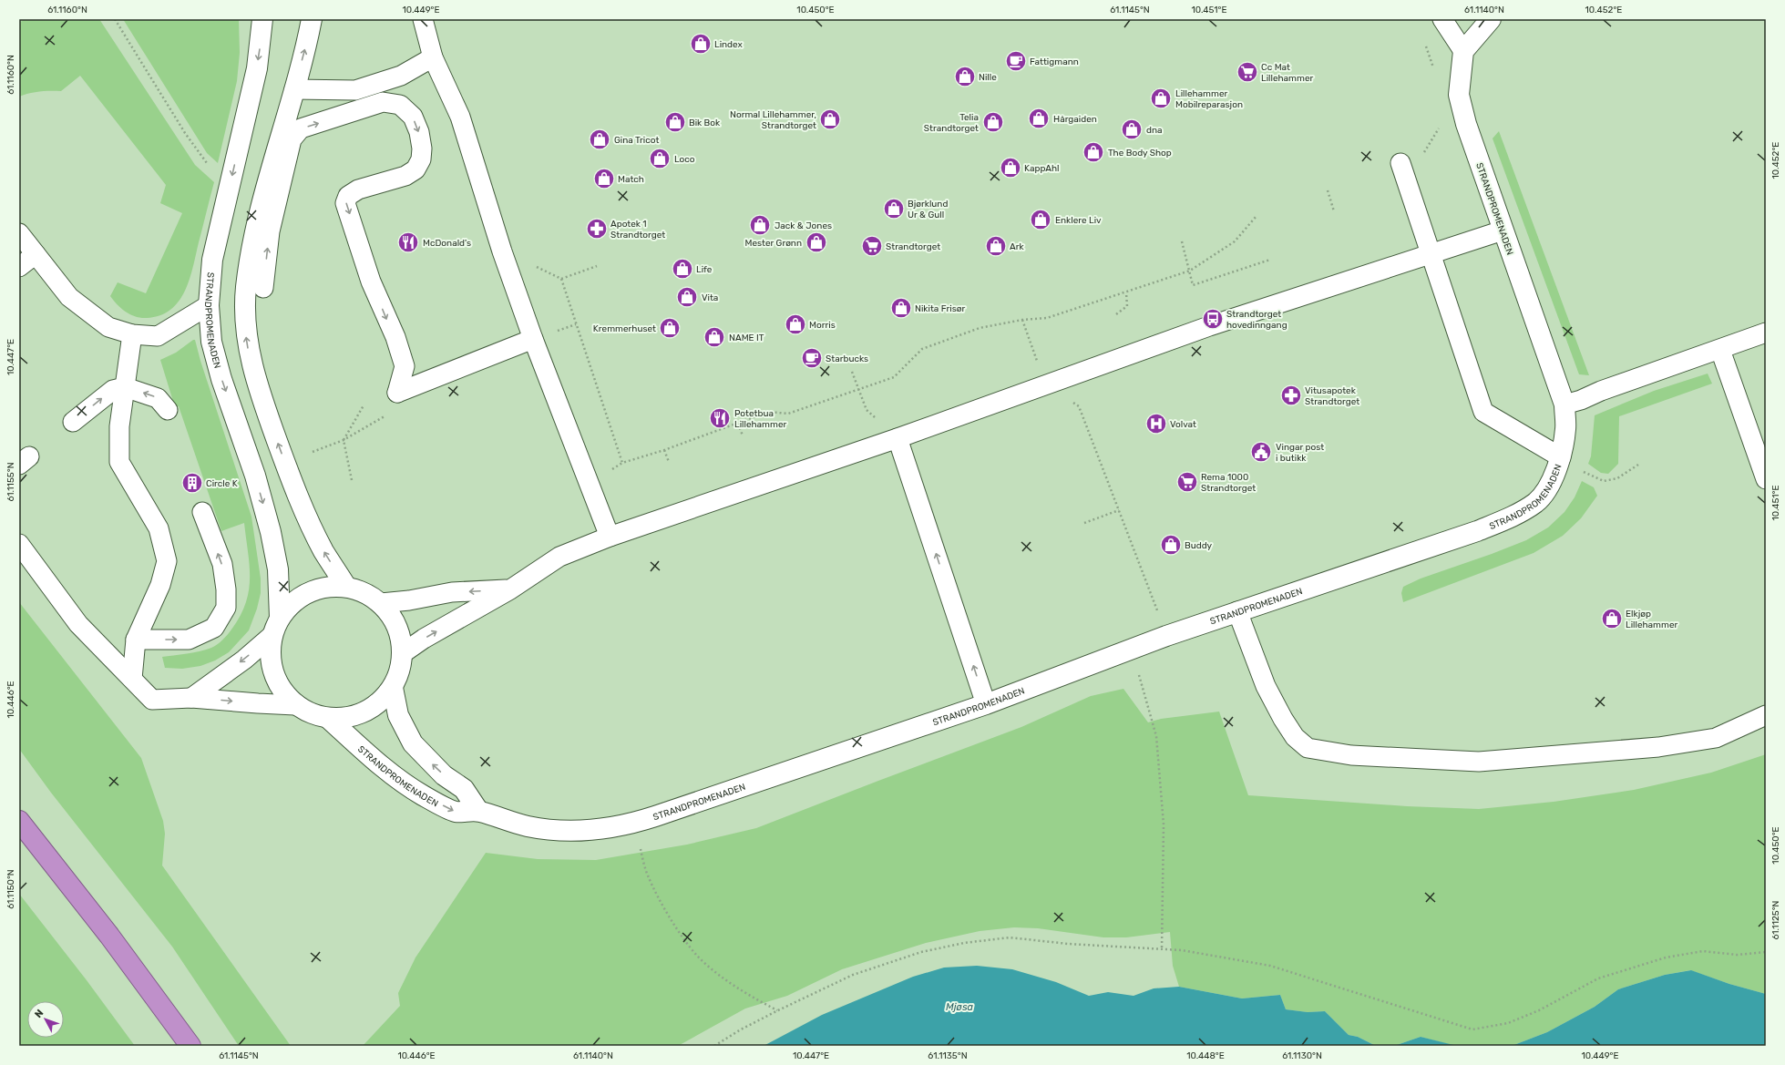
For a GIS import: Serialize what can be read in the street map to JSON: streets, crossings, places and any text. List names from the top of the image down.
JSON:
{
  "streets": {
    "street": ["STRANDPROMENADEN"]
  },
  "water": ["Mjøsa"],
  "places": {
    "shop": [
      "Lindex",
      "Nille",
      "Lillehammer Mobilreparasjon",
      "Hårgaiden",
      "Normal Lillehammer, Strandtorget",
      "Bik Bok",
      "Telia Strandtorget",
      "dna",
      "Gina Tricot",
      "The Body Shop",
      "Loco",
      "KappAhl",
      "Match",
      "Bjørklund Ur & Gull",
      "Enklere Liv",
      "Jack & Jones",
      "Mester Grønn",
      "Ark",
      "Life",
      "Vita",
      "Nikita Frisør",
      "Morris",
      "Kremmerhuset",
      "NAME IT",
      "Buddy",
      "Elkjøp Lillehammer"
    ],
    "cafe": ["Fattigmann", "Starbucks"],
    "supermarket": ["Cc Mat Lillehammer", "Strandtorget", "Rema 1000 Strandtorget"],
    "pharmacy": ["Apotek 1 Strandtorget", "Vitusapotek Strandtorget"],
    "restaurant": ["McDonald's", "Potetbua Lillehammer"],
    "bus stop": ["Strandtorget hovedinngang"],
    "hospital": ["Volvat"],
    "public building": ["Vingar post i butikk"],
    "building": ["Circle K"]
  },
  "north": "top left",
  "coordinates": [
    "61.1160°N",
    "10.449°E",
    "10.450°E",
    "61.1145°N",
    "10.451°E",
    "61.1140°N",
    "10.452°E",
    "10.447°E",
    "61.1155°N",
    "10.446°E",
    "61.1150°N",
    "61.1125°N",
    "61.1135°N",
    "10.448°E",
    "61.1130°N"
  ]
}
